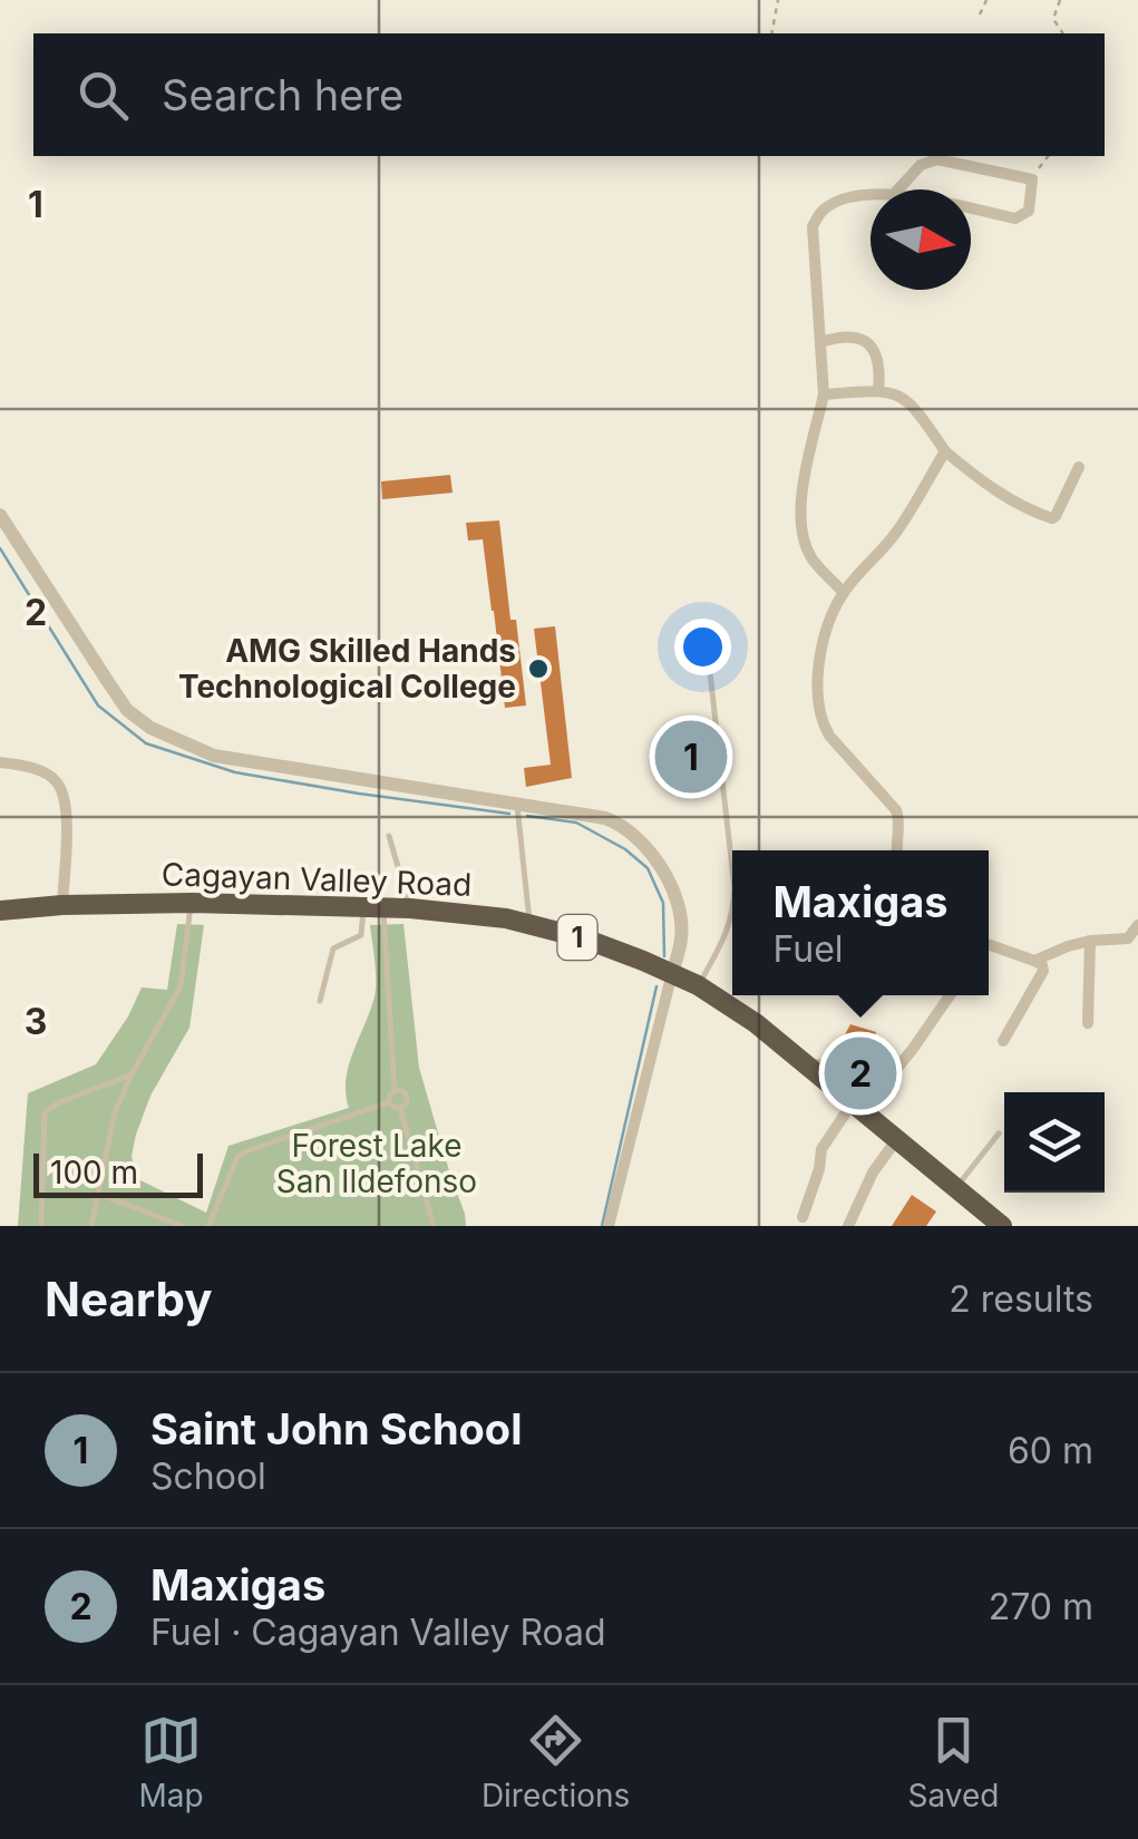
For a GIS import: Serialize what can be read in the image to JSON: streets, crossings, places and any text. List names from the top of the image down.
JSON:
{
  "streets": {
    "highway": ["Cagayan Valley Road", "1"]
  },
  "parks": ["Forest Lake San Ildefonso"],
  "places": ["AMG Skilled Hands Technological College"],
  "scale_bar": "100 m",
  "north": "right",
  "page": {
    "search": "Search here",
    "pins": ["1", "2"],
    "popup": ["Maxigas", "Fuel"],
    "scale": "100 m",
    "heading": ["Nearby", "2 results"],
    "list": [
      {
        "mark": "1",
        "name": "Saint John School",
        "note": "School",
        "value": "60 m"
      },
      {
        "mark": "2",
        "name": "Maxigas",
        "note": "Fuel · Cagayan Valley Road",
        "value": "270 m"
      }
    ],
    "nav": ["Map", "Directions", "Saved"]
  },
  "grid": {
    "rows": ["1", "2", "3"]
  }
}
